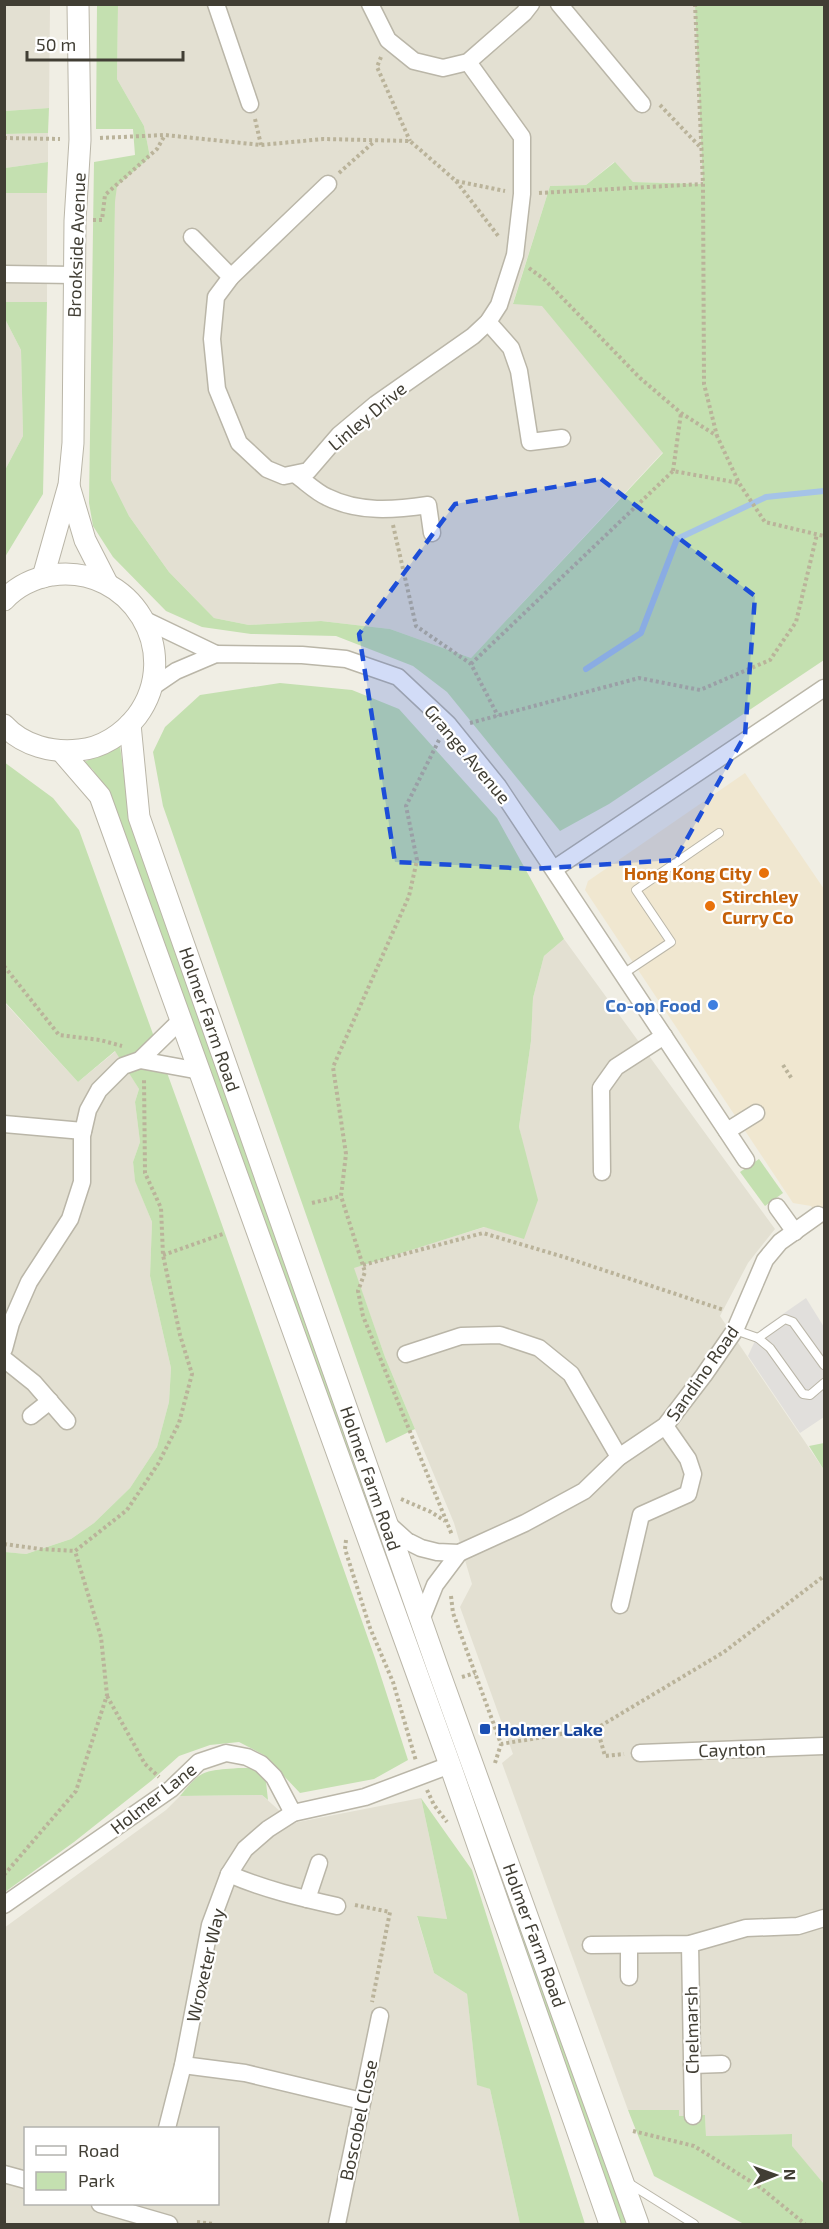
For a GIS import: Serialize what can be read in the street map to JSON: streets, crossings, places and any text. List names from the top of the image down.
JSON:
{
  "streets": {
    "street": [
      "Brookside Avenue",
      "Linley Drive",
      "Grange Avenue",
      "Holmer Farm Road",
      "Sandino Road",
      "Caynton",
      "Holmer Lane",
      "Wroxeter Way",
      "Chelmarsh",
      "Boscobel Close"
    ]
  },
  "crossings": [
    ["Holmer Farm Road", "Sandino Road"],
    ["Holmer Farm Road", "Wroxeter Way"],
    ["Holmer Lane", "Wroxeter Way"]
  ],
  "places": {
    "other": ["Hong Kong City", "Stirchley Curry Co", "Co-op Food"],
    "transit": ["Holmer Lake"]
  },
  "legend": ["Road", "Park"],
  "scale_bar": "50 m",
  "north": "right"
}
